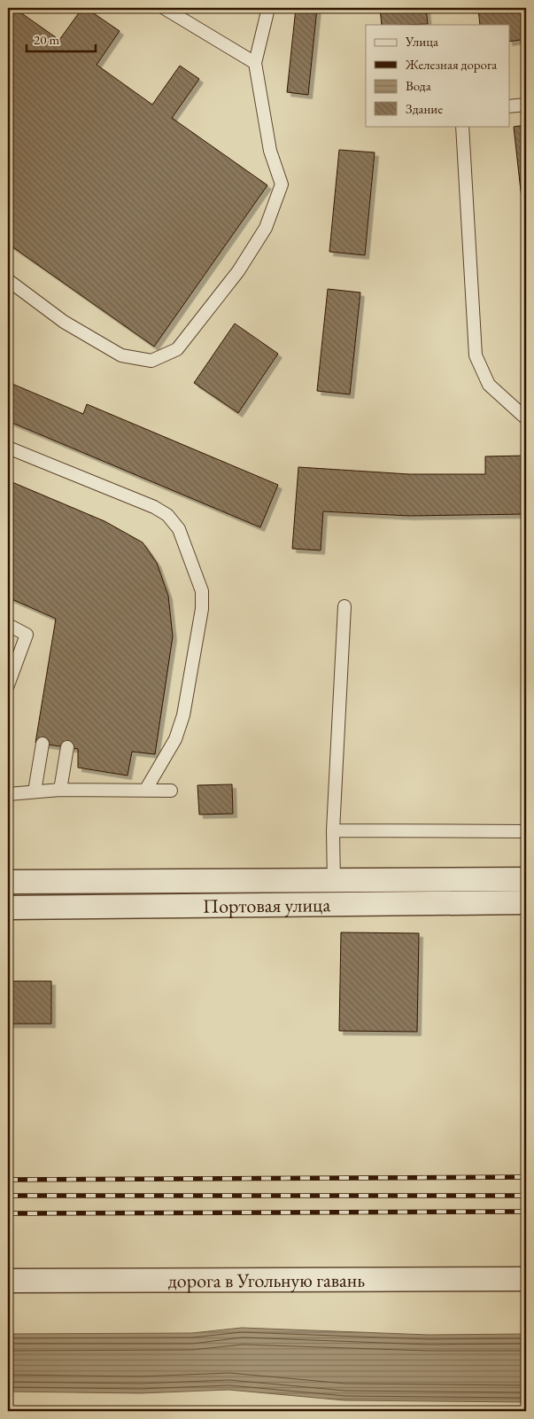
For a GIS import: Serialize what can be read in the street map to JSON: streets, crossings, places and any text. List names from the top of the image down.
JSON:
{
  "streets": {
    "street": ["Портовая улица", "дорога в Угольную гавань"]
  },
  "legend": [
    "Улица",
    "Железная дорога",
    "Вода",
    "Здание"
  ],
  "scale_bar": "20 m"
}
